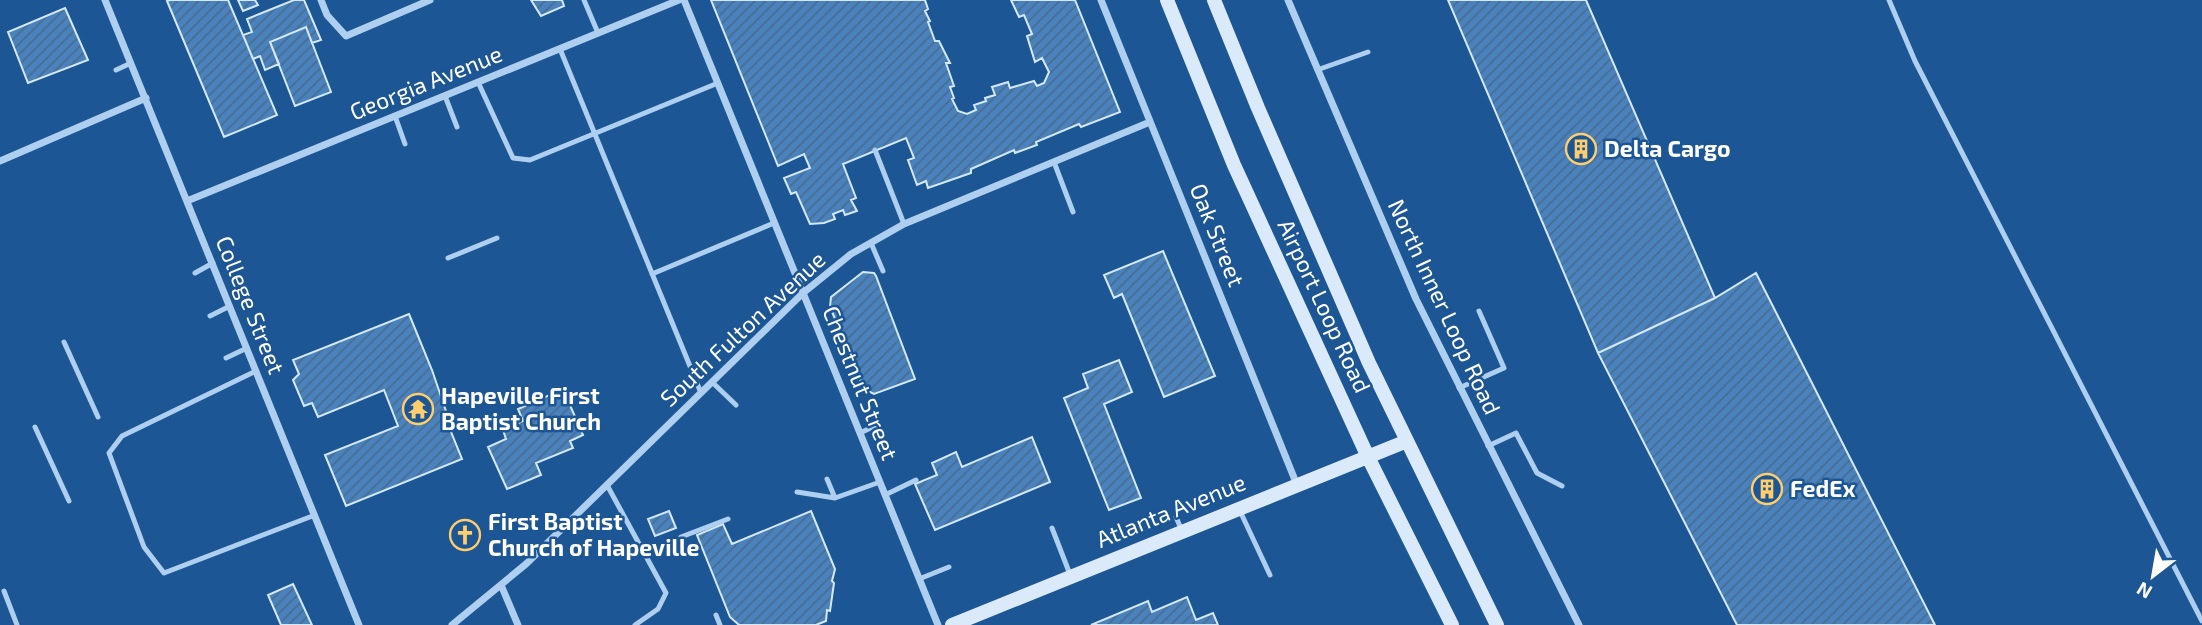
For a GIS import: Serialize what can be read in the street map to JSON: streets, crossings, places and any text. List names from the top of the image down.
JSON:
{
  "streets": {
    "main road": ["Airport Loop Road", "Atlanta Avenue"],
    "street": [
      "Georgia Avenue",
      "Oak Street",
      "College Street",
      "North Inner Loop Road",
      "South Fulton Avenue",
      "Chestnut Street"
    ]
  },
  "crossings": [
    ["Georgia Avenue", "College Street"],
    ["Georgia Avenue", "Chestnut Street"],
    ["Oak Street", "South Fulton Avenue"],
    ["Oak Street", "Atlanta Avenue"],
    ["Airport Loop Road", "Atlanta Avenue"],
    ["South Fulton Avenue", "Chestnut Street"]
  ],
  "places": {
    "building": ["Delta Cargo", "FedEx"],
    "temple": ["Hapeville First Baptist Church"],
    "church": ["First Baptist Church of Hapeville"]
  },
  "north": "bottom left"
}
